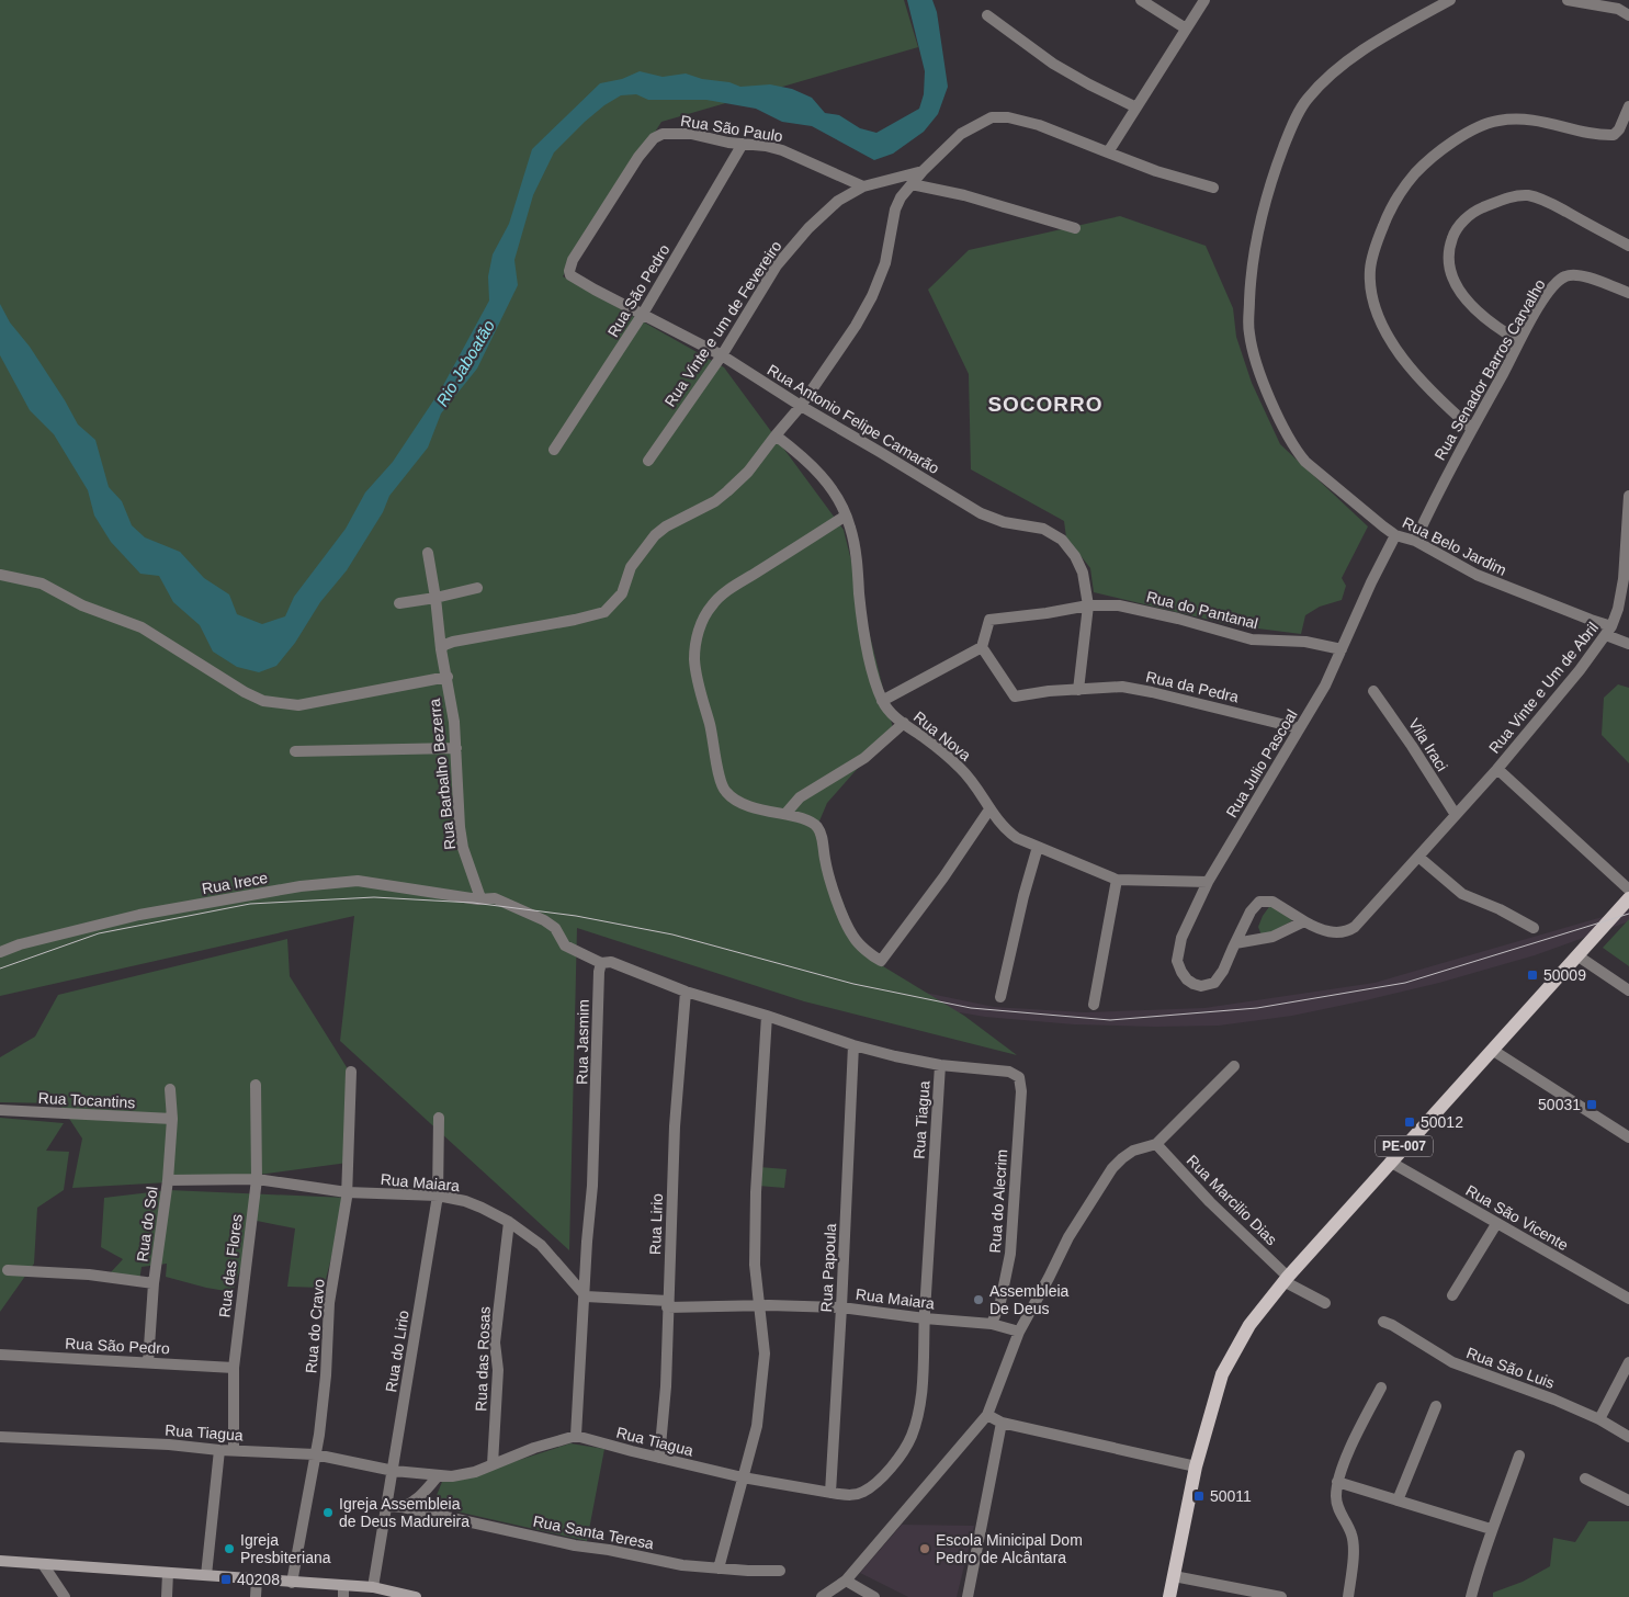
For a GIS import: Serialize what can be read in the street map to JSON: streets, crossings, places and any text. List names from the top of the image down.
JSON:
{
  "streets": {
    "main road": ["PE-007"],
    "street": [
      "Rua São Paulo",
      "Rua São Pedro",
      "Rua Vinte e um de Fevereiro",
      "Rua Senador Barros Carvalho",
      "Rua Antonio Felipe Camarão",
      "Rua Belo Jardim",
      "Rua do Pantanal",
      "Rua da Pedra",
      "Rua Vinte e Um de Abril",
      "Rua Nova",
      "Vila Iraci",
      "Rua Julio Pascoal",
      "Rua Barbalho Bezerra",
      "Rua Irece",
      "Rua Jasmim",
      "Rua Tocantins",
      "Rua Tiagua",
      "Rua Maiara",
      "Rua Marcilio Dias",
      "Rua do Alecrim",
      "Rua São Vicente",
      "Rua do Sol",
      "Rua Lirio",
      "Rua das Flores",
      "Rua Papoula",
      "Rua do Cravo",
      "Rua do Lirio",
      "Rua das Rosas",
      "Rua São Luis",
      "Rua Santa Teresa"
    ]
  },
  "crossings": [
    ["Rua São Paulo", "Rua São Pedro"],
    ["Rua São Paulo", "Rua Vinte e um de Fevereiro"],
    ["Rua São Paulo", "Rua Antonio Felipe Camarão"],
    ["Rua São Pedro", "Rua Antonio Felipe Camarão"],
    ["Rua São Pedro", "Rua do Sol"],
    ["Rua São Pedro", "Rua das Flores"],
    ["Rua Vinte e um de Fevereiro", "Rua Antonio Felipe Camarão"],
    ["Rua Senador Barros Carvalho", "Rua Belo Jardim"],
    ["Rua Antonio Felipe Camarão", "Rua do Pantanal"],
    ["Rua Belo Jardim", "Rua Vinte e Um de Abril"],
    ["Rua Belo Jardim", "Rua Julio Pascoal"],
    ["Rua do Pantanal", "Rua Julio Pascoal"],
    ["Rua da Pedra", "Rua Julio Pascoal"],
    ["Rua Vinte e Um de Abril", "Vila Iraci"],
    ["Rua Vinte e Um de Abril", "Rua Julio Pascoal"],
    ["Rua Nova", "Rua Julio Pascoal"],
    ["Rua Barbalho Bezerra", "Rua Irece"],
    ["Rua Irece", "Rua Jasmim"],
    ["Rua Jasmim", "Rua Tiagua"],
    ["Rua Jasmim", "Rua Maiara"],
    ["Rua Tocantins", "Rua do Sol"],
    ["Rua Tiagua", "Rua Maiara"],
    ["Rua Tiagua", "Rua do Alecrim"],
    ["Rua Tiagua", "Rua Lirio"],
    ["Rua Tiagua", "Rua das Flores"],
    ["Rua Tiagua", "Rua Papoula"],
    ["Rua Tiagua", "Rua do Cravo"],
    ["Rua Tiagua", "Rua do Lirio"],
    ["Rua Tiagua", "Rua das Rosas"],
    ["PE-007", "Rua Marcilio Dias"],
    ["PE-007", "Rua São Vicente"],
    ["Rua Maiara", "Rua do Alecrim"],
    ["Rua Maiara", "Rua do Sol"],
    ["Rua Maiara", "Rua Lirio"],
    ["Rua Maiara", "Rua das Flores"],
    ["Rua Maiara", "Rua Papoula"],
    ["Rua Maiara", "Rua do Cravo"],
    ["Rua Maiara", "Rua do Lirio"],
    ["Rua Maiara", "Rua das Rosas"]
  ],
  "districts": ["SOCORRO"],
  "water": ["Rio Jaboatão"],
  "places": {
    "transit": [
      "50009",
      "50031",
      "50012",
      "50011",
      "40208"
    ],
    "other": [
      "Assembleia De Deus",
      "Igreja Assembleia de Deus Madureira",
      "Igreja Presbiteriana",
      "Escola Minicipal Dom Pedro de Alcântara"
    ]
  }
}
